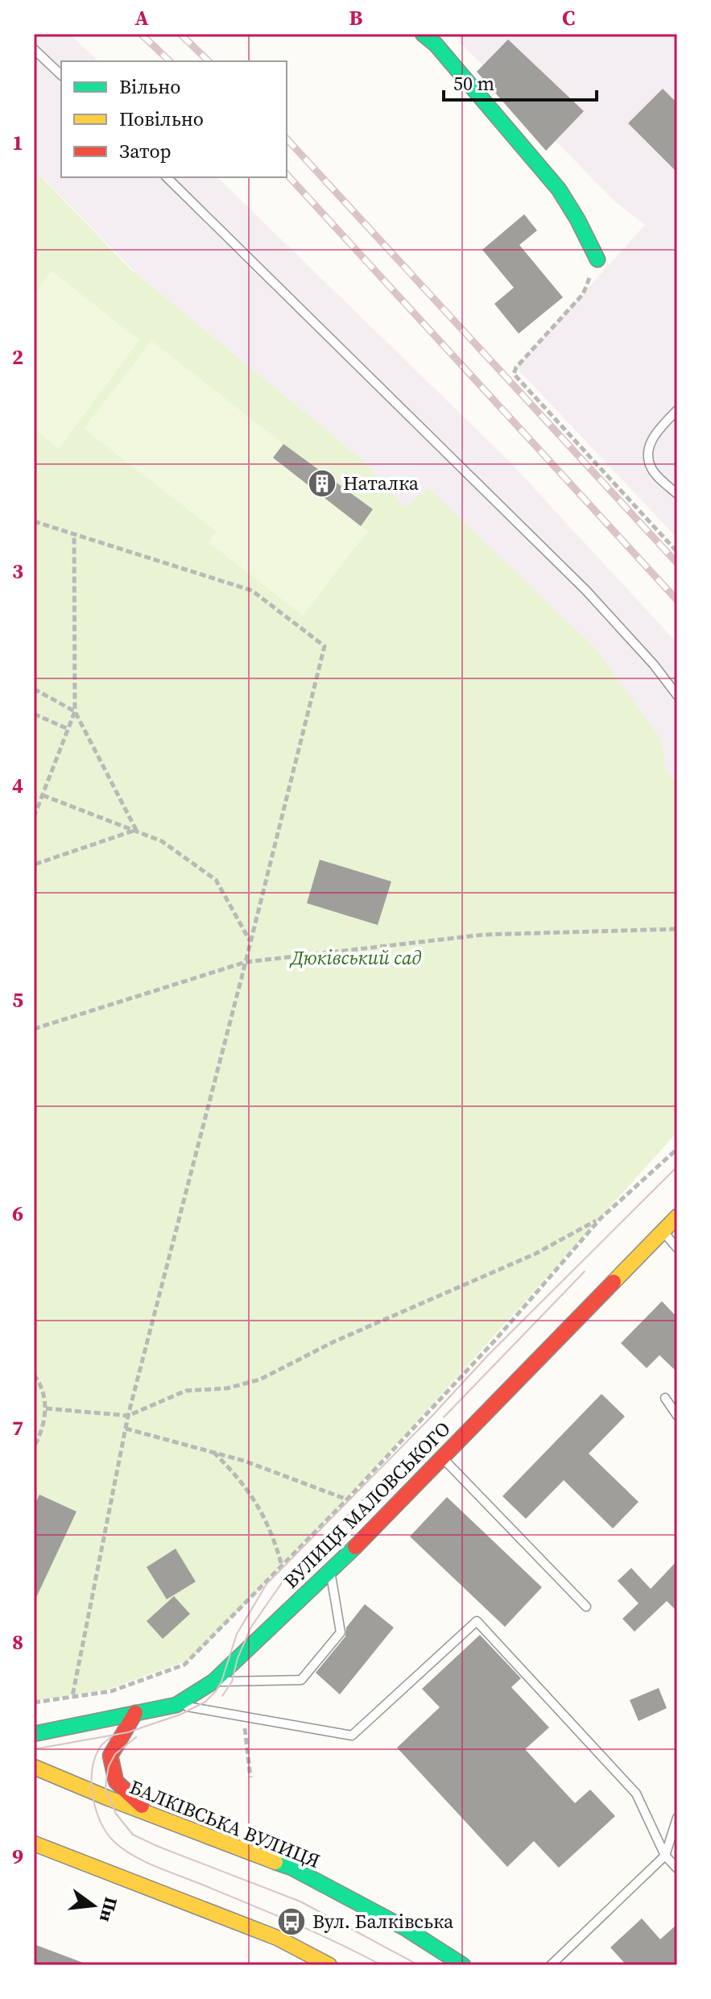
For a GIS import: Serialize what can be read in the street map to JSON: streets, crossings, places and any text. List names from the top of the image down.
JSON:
{
  "streets": {
    "street": ["ВУЛИЦЯ МАЛОВСЬКОГО", "БАЛКІВСЬКА ВУЛИЦЯ"]
  },
  "parks": ["Дюківський сад"],
  "places": {
    "building": ["Наталка"],
    "bus stop": ["Вул. Балківська"]
  },
  "legend": ["Вільно", "Повільно", "Затор"],
  "scale_bar": "50 m",
  "north": "right",
  "grid": {
    "columns": ["A", "B", "C"],
    "rows": [
      "1",
      "2",
      "3",
      "4",
      "5",
      "6",
      "7",
      "8",
      "9"
    ]
  }
}
